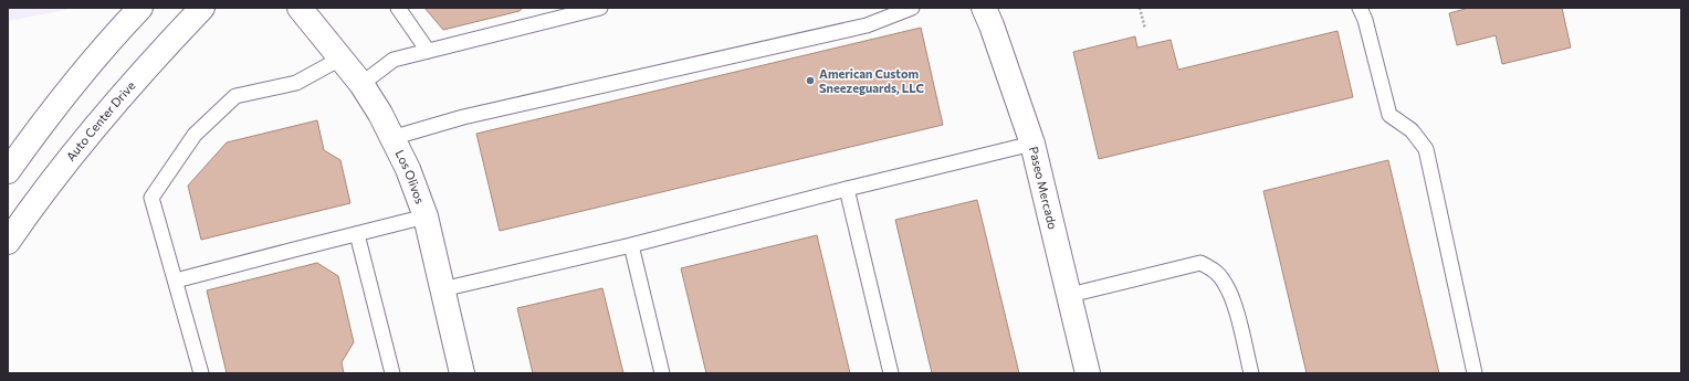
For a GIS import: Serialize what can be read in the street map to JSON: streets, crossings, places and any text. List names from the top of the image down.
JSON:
{
  "streets": {
    "street": ["Auto Center Drive", "Los Olivos", "Paseo Mercado"]
  },
  "places": ["American Custom Sneezeguards, LLC"]
}
